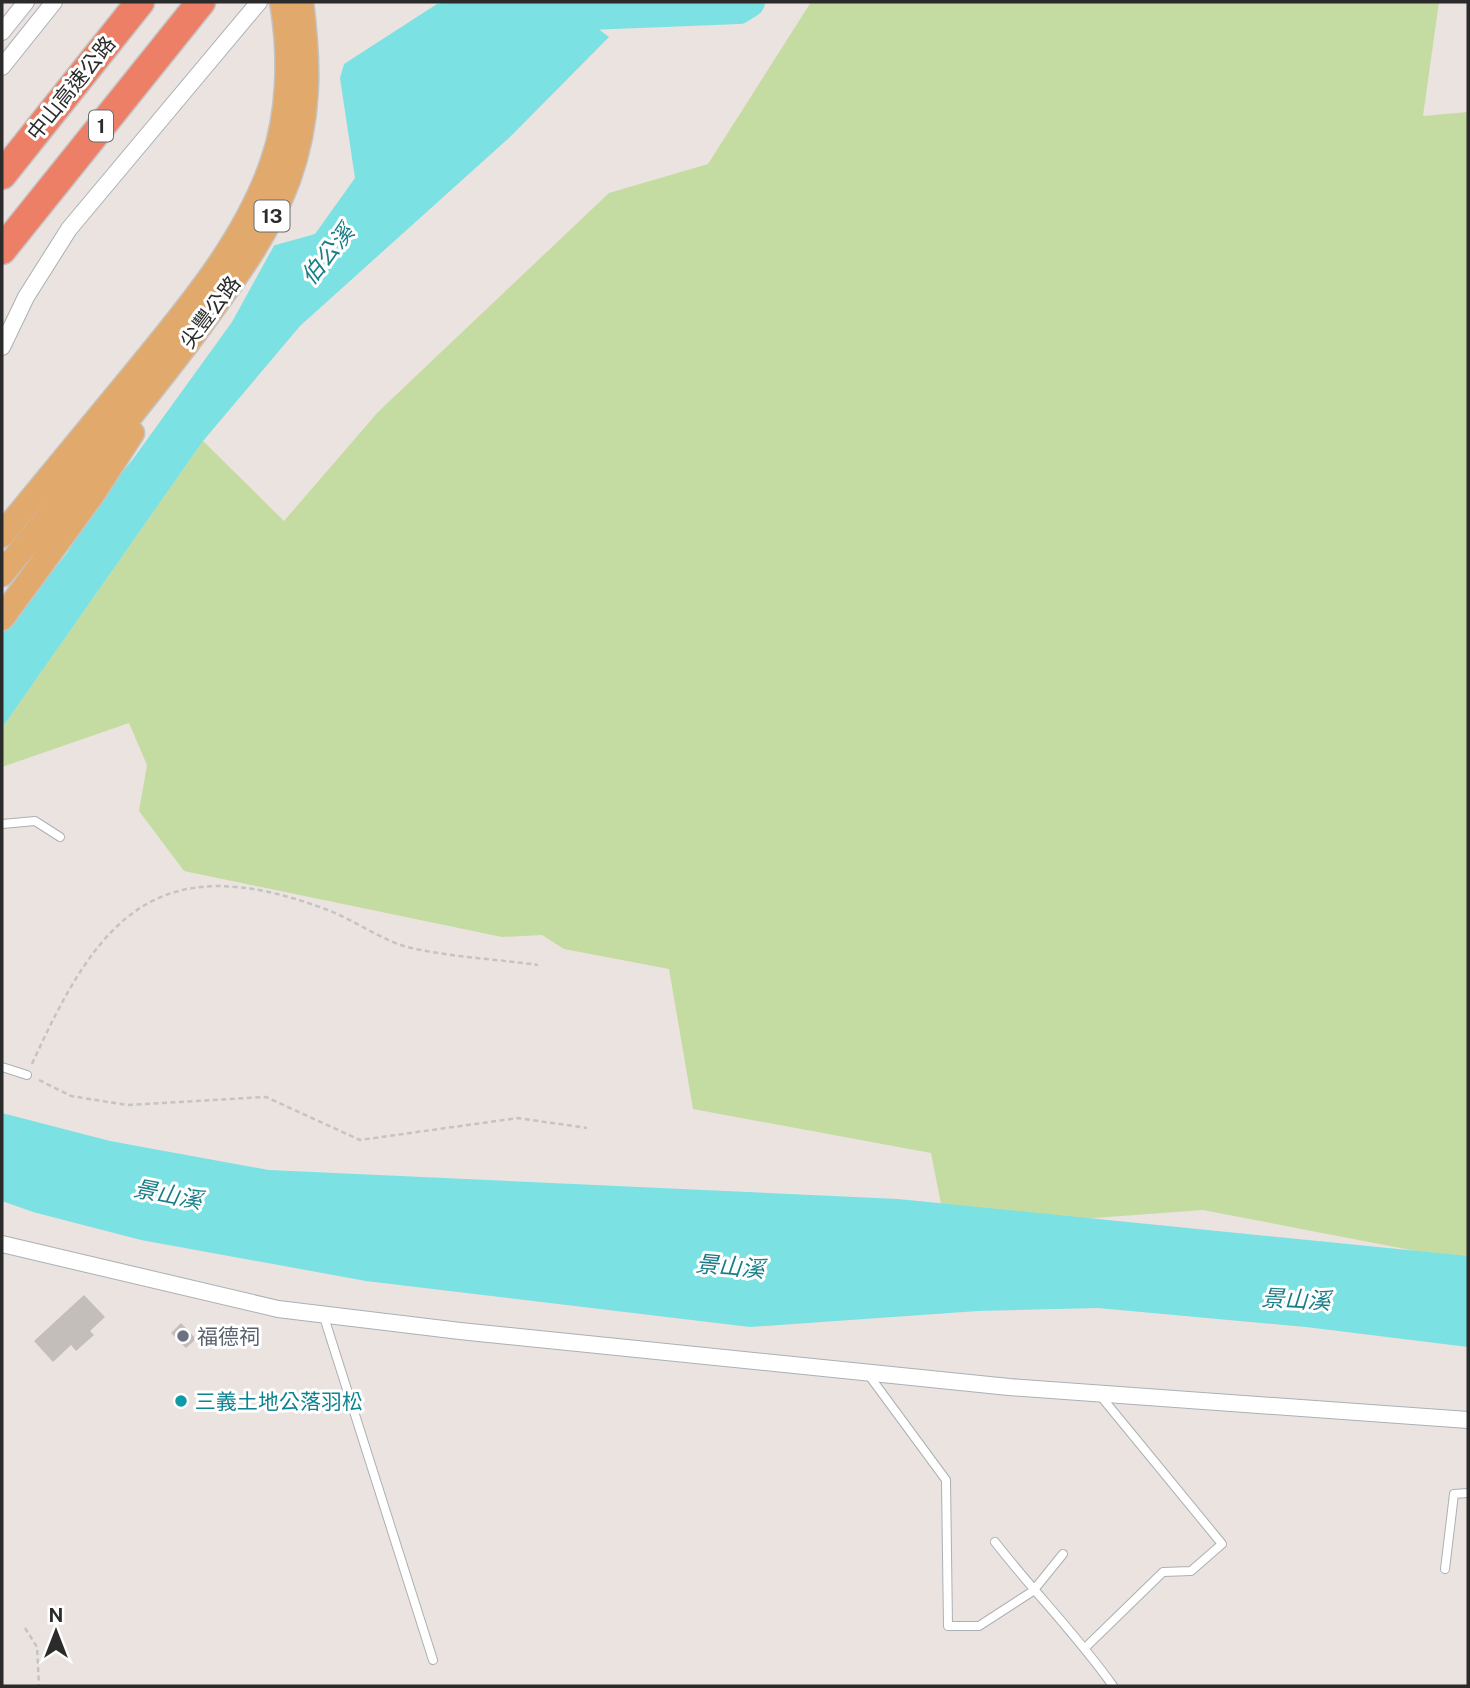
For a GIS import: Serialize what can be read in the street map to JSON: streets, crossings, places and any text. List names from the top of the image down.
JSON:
{
  "streets": {
    "highway": ["中山高速公路", "1"],
    "main road": ["13", "尖豐公路"]
  },
  "water": ["伯公溪", "景山溪"],
  "places": ["福德祠", "三義土地公落羽松"],
  "north": "top"
}
